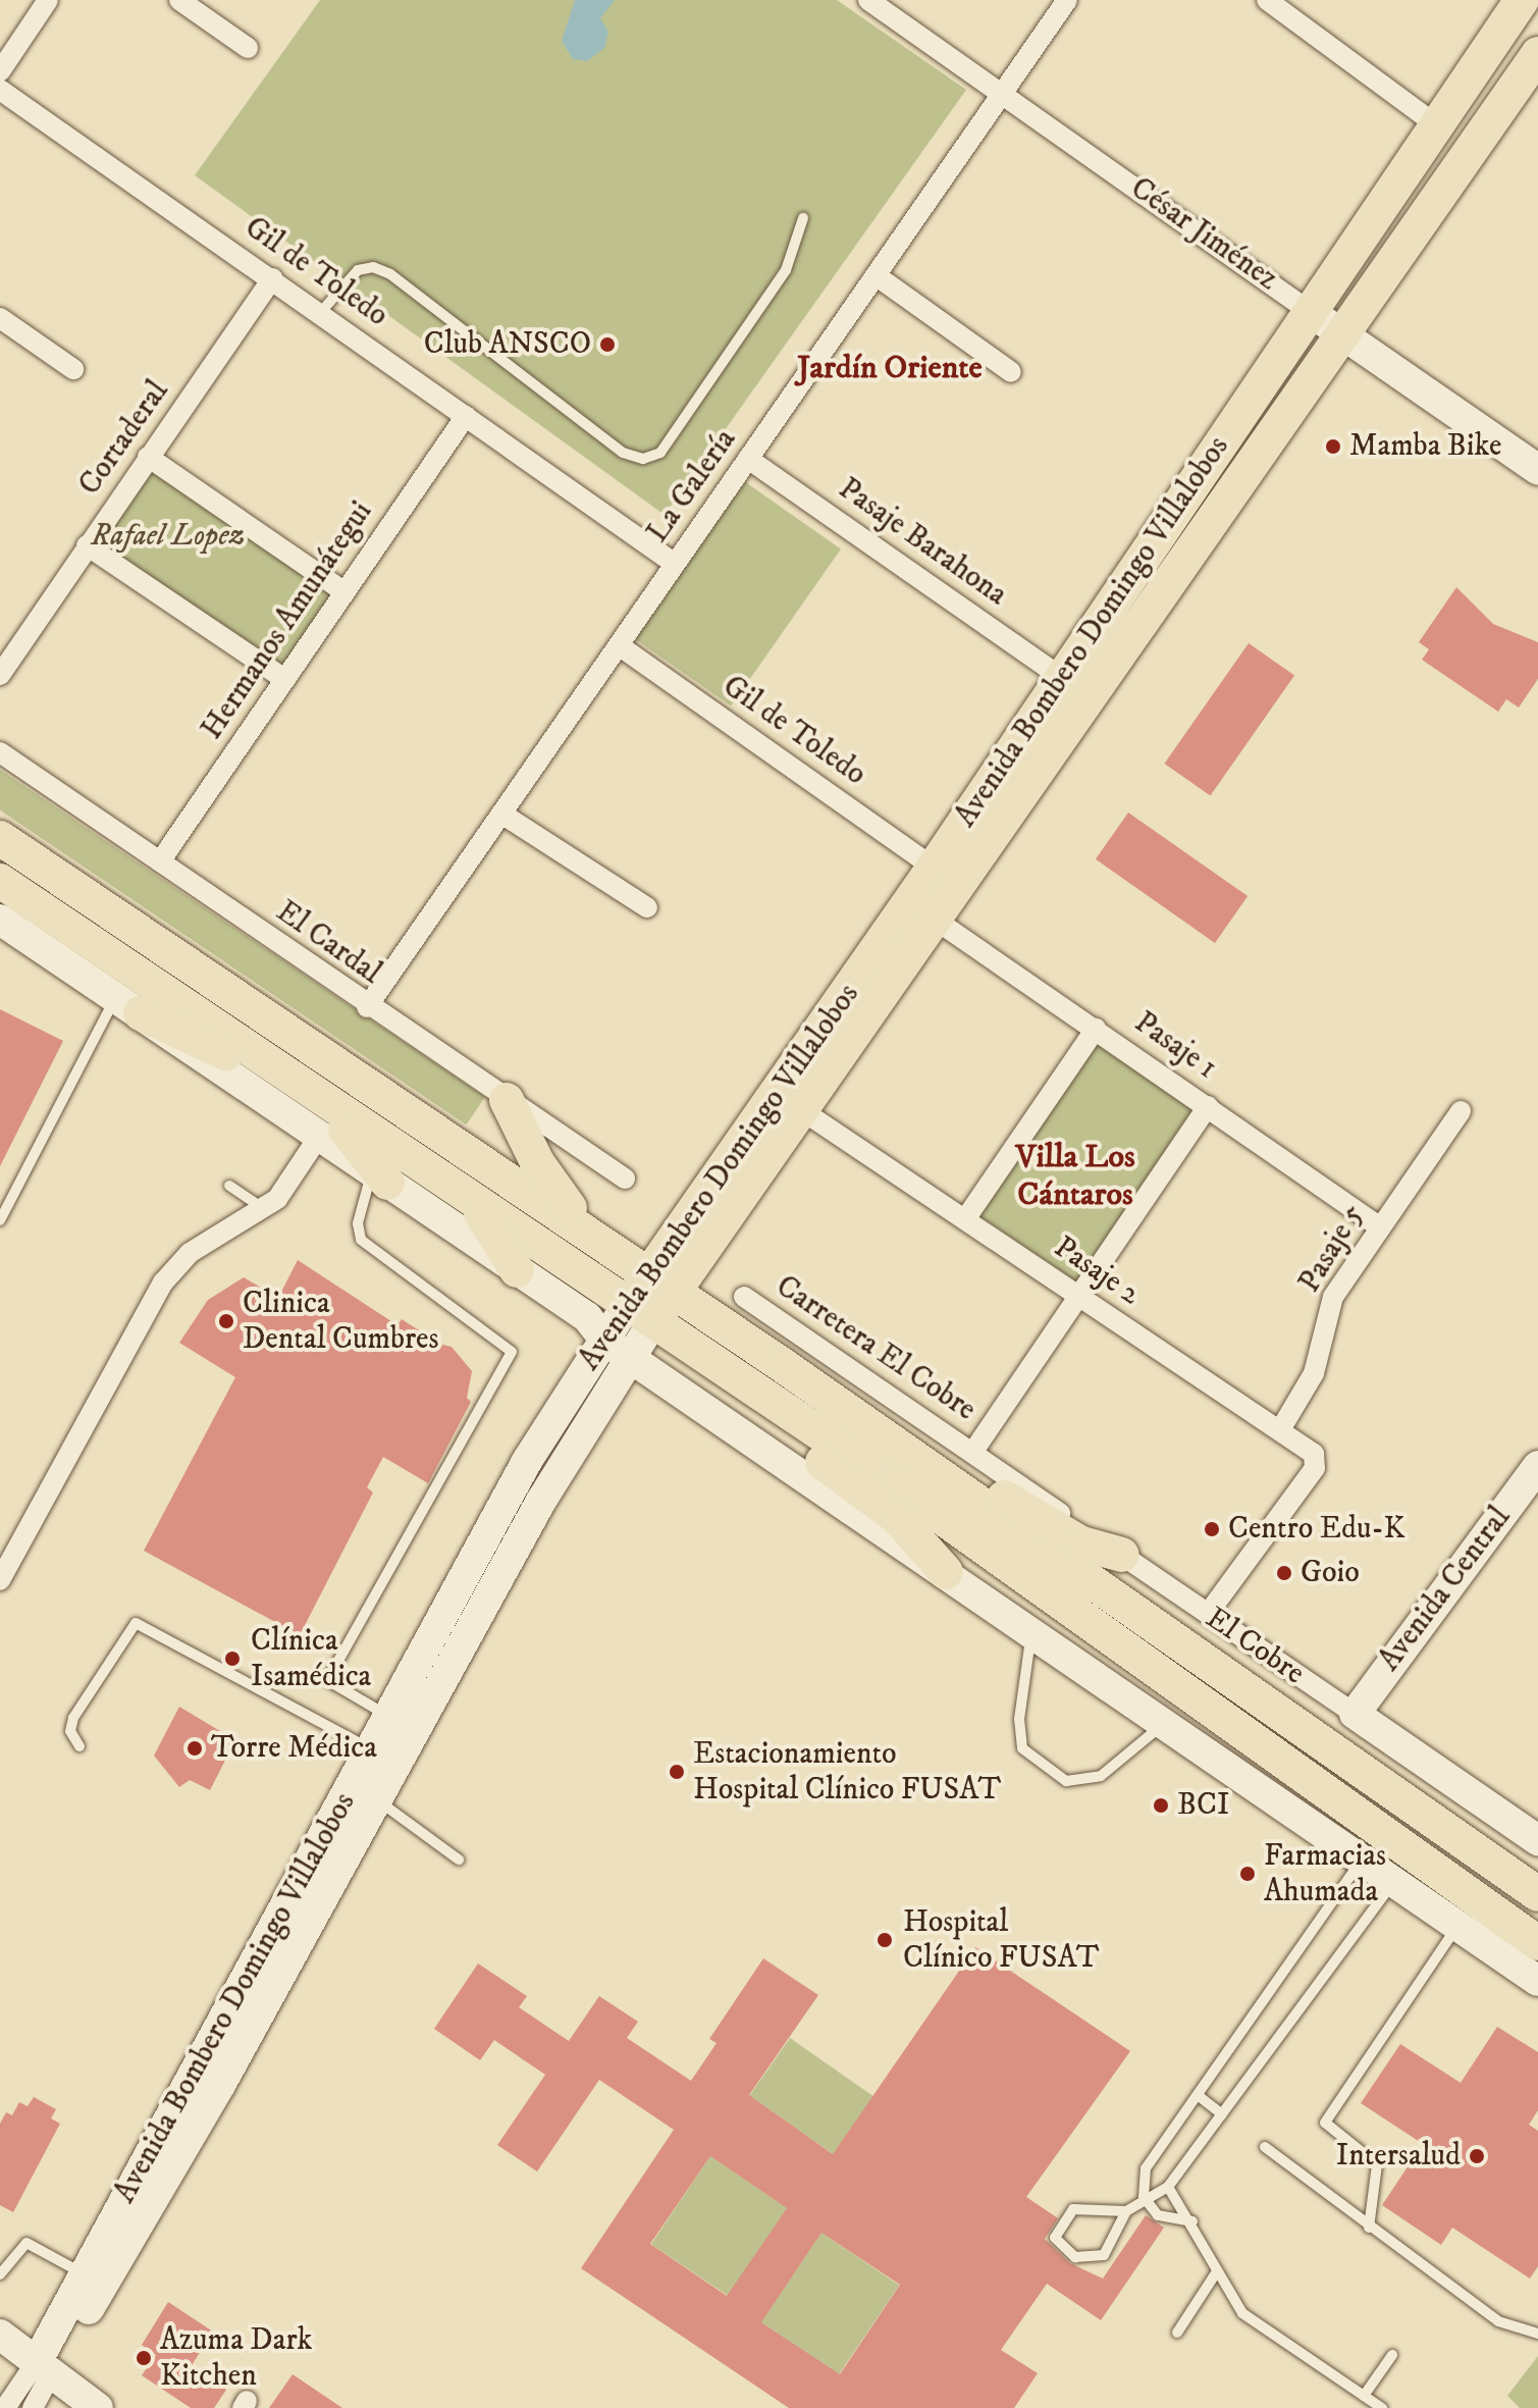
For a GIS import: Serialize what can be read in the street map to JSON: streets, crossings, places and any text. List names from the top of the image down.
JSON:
{
  "streets": {
    "main road": ["Avenida Bombero Domingo Villalobos"],
    "street": [
      "César Jiménez",
      "Gil de Toledo",
      "Cortaderal",
      "La Galería",
      "Pasaje Barahona",
      "Hermanos Amunátegui",
      "El Cardal",
      "Pasaje 1",
      "Pasaje 5",
      "Pasaje 2",
      "Carretera El Cobre",
      "Avenida Central",
      "El Cobre"
    ]
  },
  "crossings": [
    ["César Jiménez", "La Galería"],
    ["César Jiménez", "Avenida Bombero Domingo Villalobos"],
    ["Gil de Toledo", "Cortaderal"],
    ["Gil de Toledo", "La Galería"],
    ["Gil de Toledo", "Hermanos Amunátegui"],
    ["Gil de Toledo", "Avenida Bombero Domingo Villalobos"],
    ["La Galería", "Pasaje Barahona"],
    ["La Galería", "El Cardal"],
    ["Pasaje Barahona", "Avenida Bombero Domingo Villalobos"],
    ["Hermanos Amunátegui", "El Cardal"],
    ["Avenida Bombero Domingo Villalobos", "Pasaje 1"],
    ["Avenida Bombero Domingo Villalobos", "Pasaje 2"],
    ["Pasaje 1", "Pasaje 5"],
    ["Pasaje 5", "Pasaje 2"],
    ["Pasaje 2", "El Cobre"],
    ["Carretera El Cobre", "El Cobre"],
    ["Avenida Central", "El Cobre"]
  ],
  "districts": ["Jardín Oriente", "Villa Los Cántaros"],
  "parks": ["Rafael Lopez"],
  "places": [
    "Club ANSCO",
    "Mamba Bike",
    "Clinica Dental Cumbres",
    "Centro Edu-K",
    "Goio",
    "Clínica Isamédica",
    "Torre Médica",
    "Estacionamiento Hospital Clínico FUSAT",
    "BCI",
    "Farmacias Ahumada",
    "Hospital Clínico FUSAT",
    "Intersalud",
    "Azuma Dark Kitchen"
  ]
}
